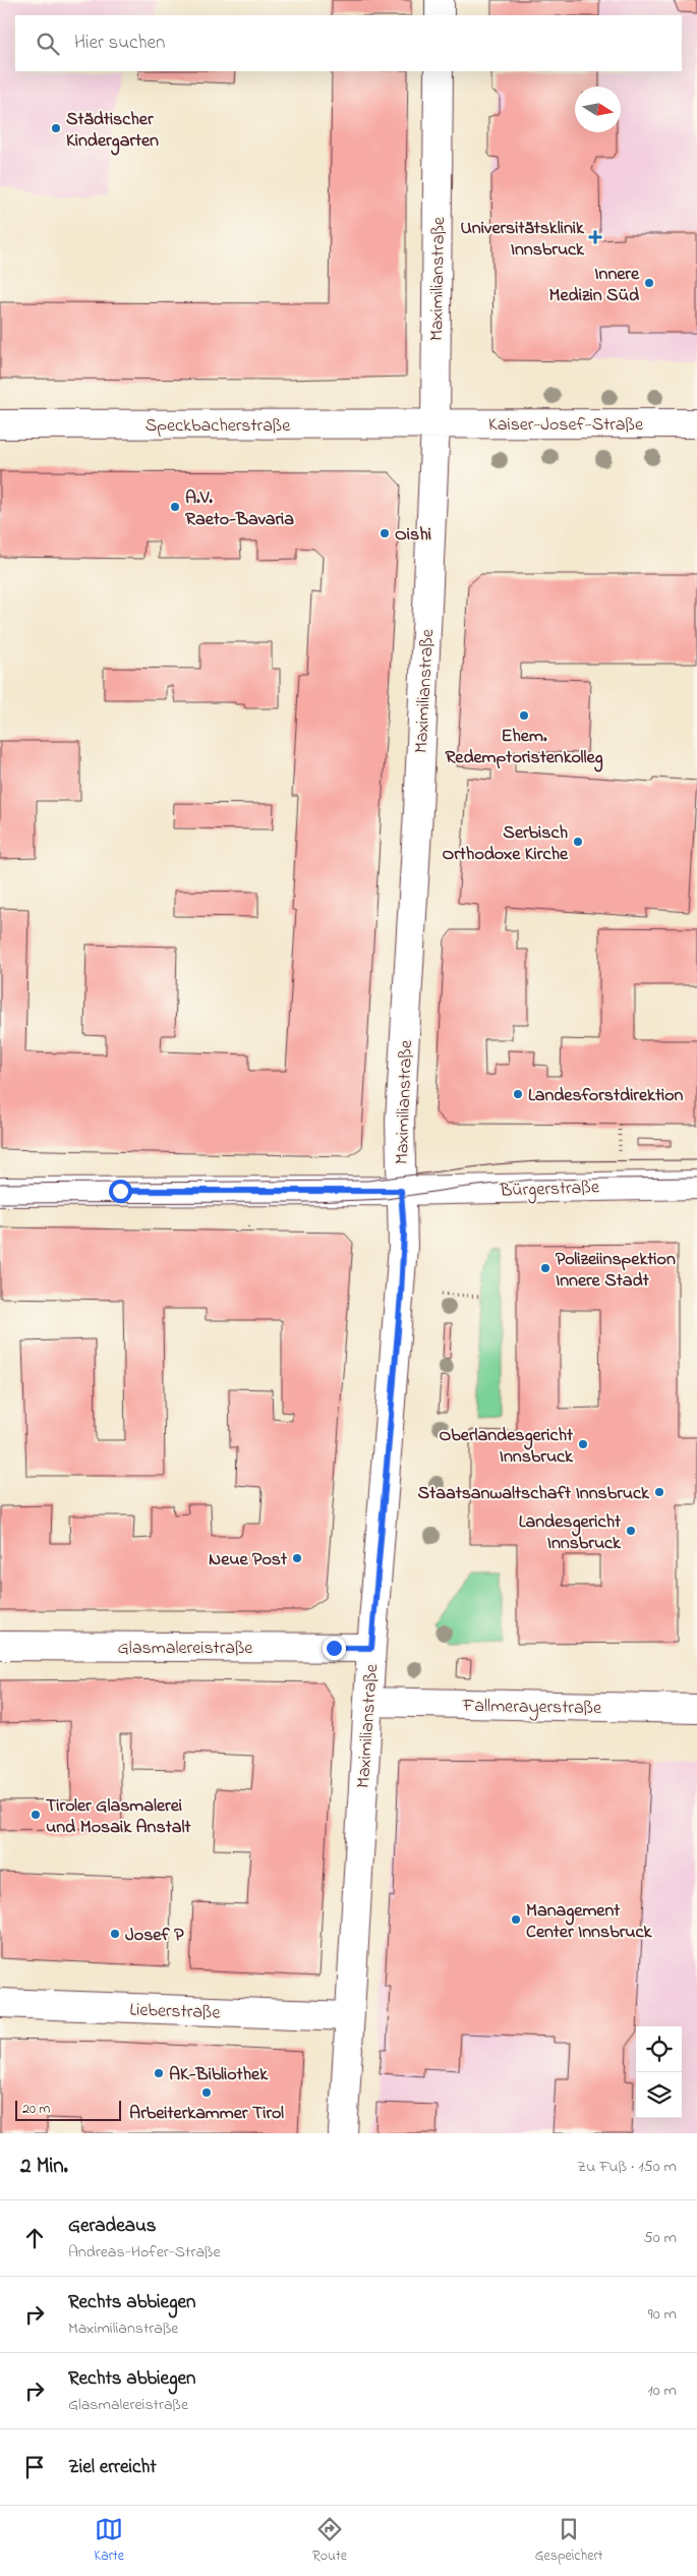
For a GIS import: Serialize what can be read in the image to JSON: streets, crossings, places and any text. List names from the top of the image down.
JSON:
{
  "streets": {
    "street": [
      "Maximilianstraße",
      "Kaiser-Josef-Straße",
      "Speckbacherstraße",
      "Bürgerstraße",
      "Glasmalereistraße",
      "Fallmerayerstraße",
      "Lieberstraße"
    ]
  },
  "crossings": [
    ["Maximilianstraße", "Kaiser-Josef-Straße"],
    ["Maximilianstraße", "Speckbacherstraße"],
    ["Maximilianstraße", "Bürgerstraße"],
    ["Maximilianstraße", "Glasmalereistraße"],
    ["Maximilianstraße", "Fallmerayerstraße"],
    ["Maximilianstraße", "Lieberstraße"],
    ["Kaiser-Josef-Straße", "Speckbacherstraße"]
  ],
  "places": {
    "other": [
      "Städtischer Kindergarten",
      "Innere Medizin Süd",
      "A.V. Raeto-Bavaria",
      "Oishi",
      "Ehem. Redemptoristenkolleg",
      "Serbisch Orthodoxe Kirche",
      "Landesforstdirektion",
      "Polizeiinspektion Innere Stadt",
      "Oberlandesgericht Innsbruck",
      "Staatsanwaltschaft Innsbruck",
      "Landesgericht Innsbruck",
      "Neue Post",
      "Tiroler Glasmalerei und Mosaik Anstalt",
      "Management Center Innsbruck",
      "Josef P",
      "AK-Bibliothek",
      "Arbeiterkammer Tirol"
    ],
    "health": ["Universitätsklinik Innsbruck"]
  },
  "scale_bar": "20 m",
  "north": "right",
  "page": {
    "search": "Hier suchen",
    "scale": "20 m",
    "heading": ["2 Min.", "Zu Fuß · 150 m"],
    "list": [
      ["Geradeaus", "Andreas-Hofer-Straße", "50 m"],
      ["Rechts abbiegen", "Maximilianstraße", "90 m"],
      ["Rechts abbiegen", "Glasmalereistraße", "10 m"],
      "Ziel erreicht"
    ],
    "nav": ["Karte", "Route", "Gespeichert"]
  }
}
